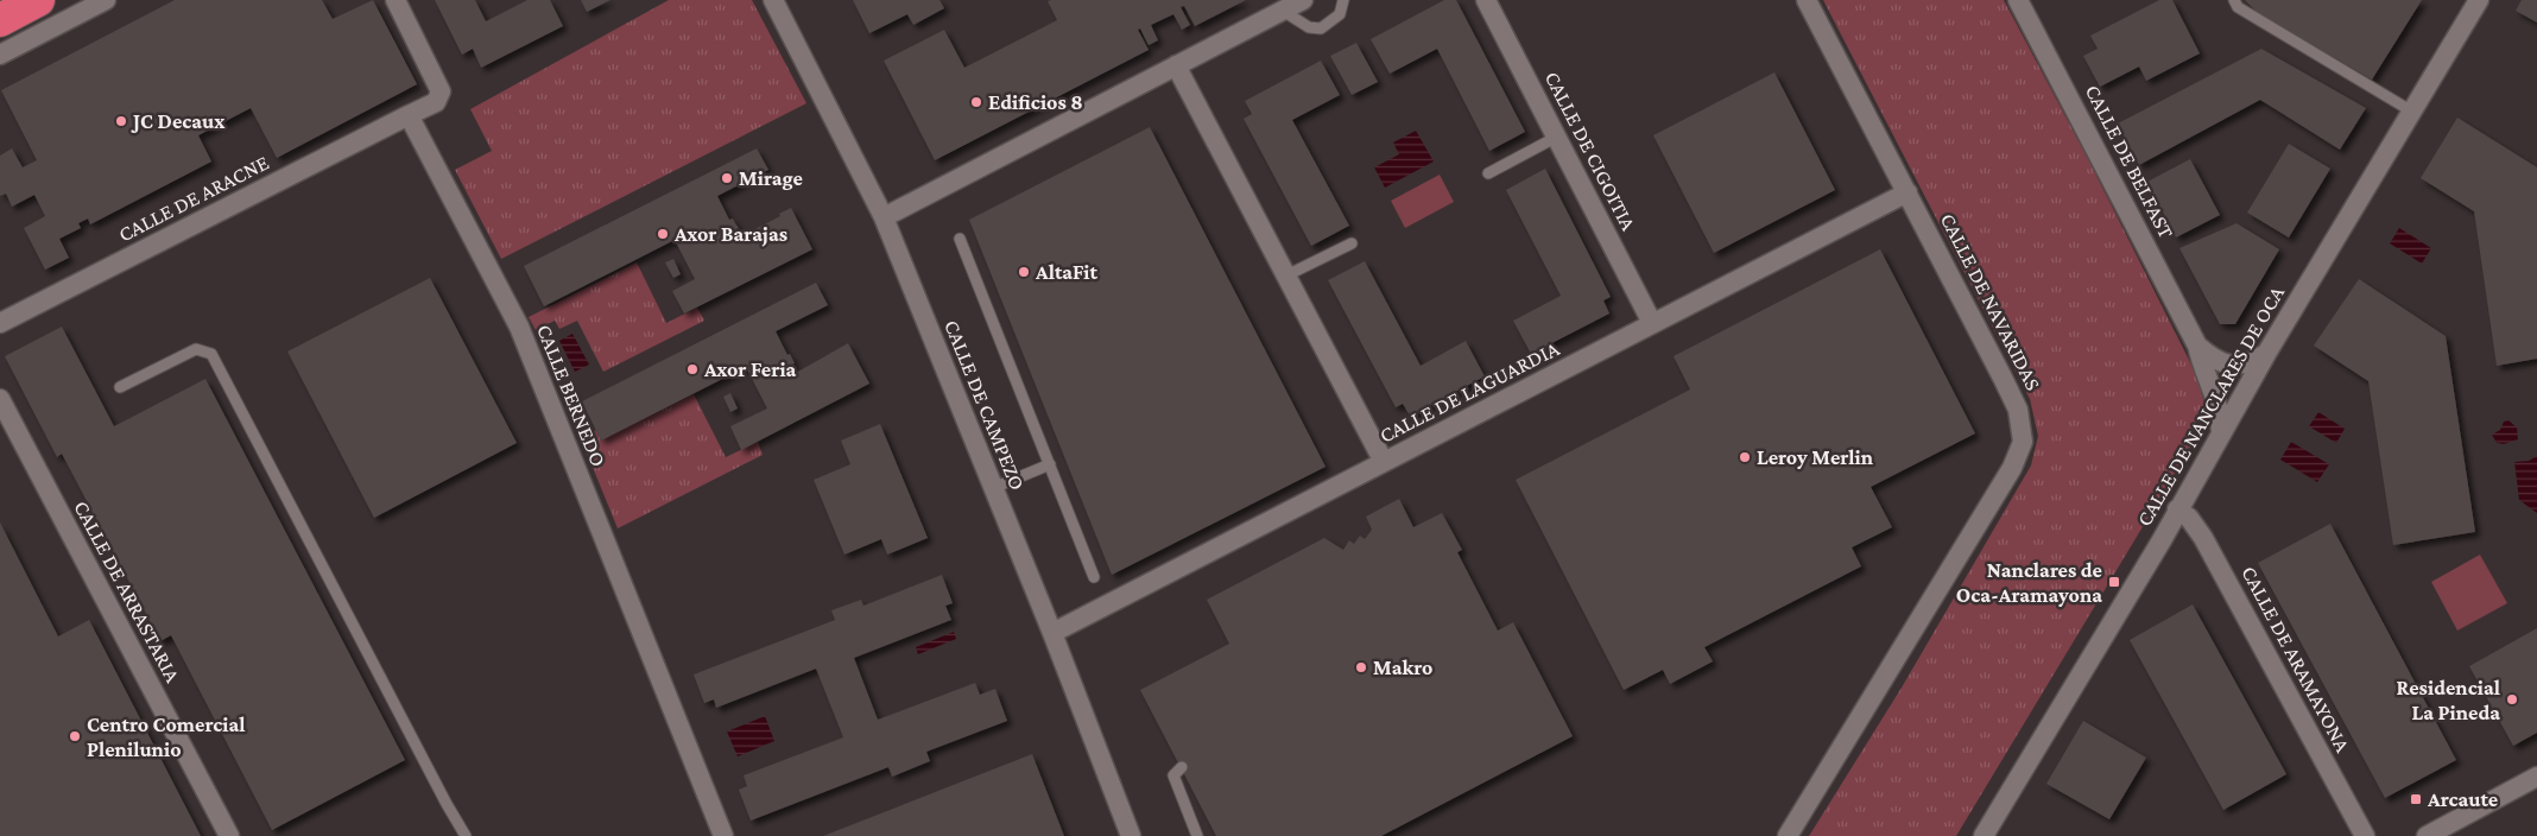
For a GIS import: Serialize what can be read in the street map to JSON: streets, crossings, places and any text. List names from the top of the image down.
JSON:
{
  "streets": {
    "street": [
      "CALLE DE CIGOITIA",
      "CALLE DE BELFAST",
      "CALLE DE ARACNE",
      "CALLE DE NAVARIDAS",
      "CALLE DE LAGUARDIA",
      "CALLE BERNEDO",
      "CALLE DE CAMPEZO",
      "CALLE DE NANCLARES DE OCA",
      "CALLE DE ARRASTARIA",
      "CALLE DE ARAMAYONA"
    ]
  },
  "crossings": [
    ["CALLE DE CIGOITIA", "CALLE DE LAGUARDIA"],
    ["CALLE DE BELFAST", "CALLE DE NANCLARES DE OCA"],
    ["CALLE DE ARACNE", "CALLE BERNEDO"],
    ["CALLE DE NAVARIDAS", "CALLE DE LAGUARDIA"],
    ["CALLE DE LAGUARDIA", "CALLE DE CAMPEZO"],
    ["CALLE DE NANCLARES DE OCA", "CALLE DE ARAMAYONA"]
  ],
  "places": {
    "other": [
      "Edificios 8",
      "JC Decaux",
      "Mirage",
      "Axor Barajas",
      "AltaFit",
      "Axor Feria",
      "Leroy Merlin",
      "Makro",
      "Residencial La Pineda",
      "Centro Comercial Plenilunio"
    ],
    "transit": ["Nanclares de Oca-Aramayona", "Arcaute"]
  }
}
